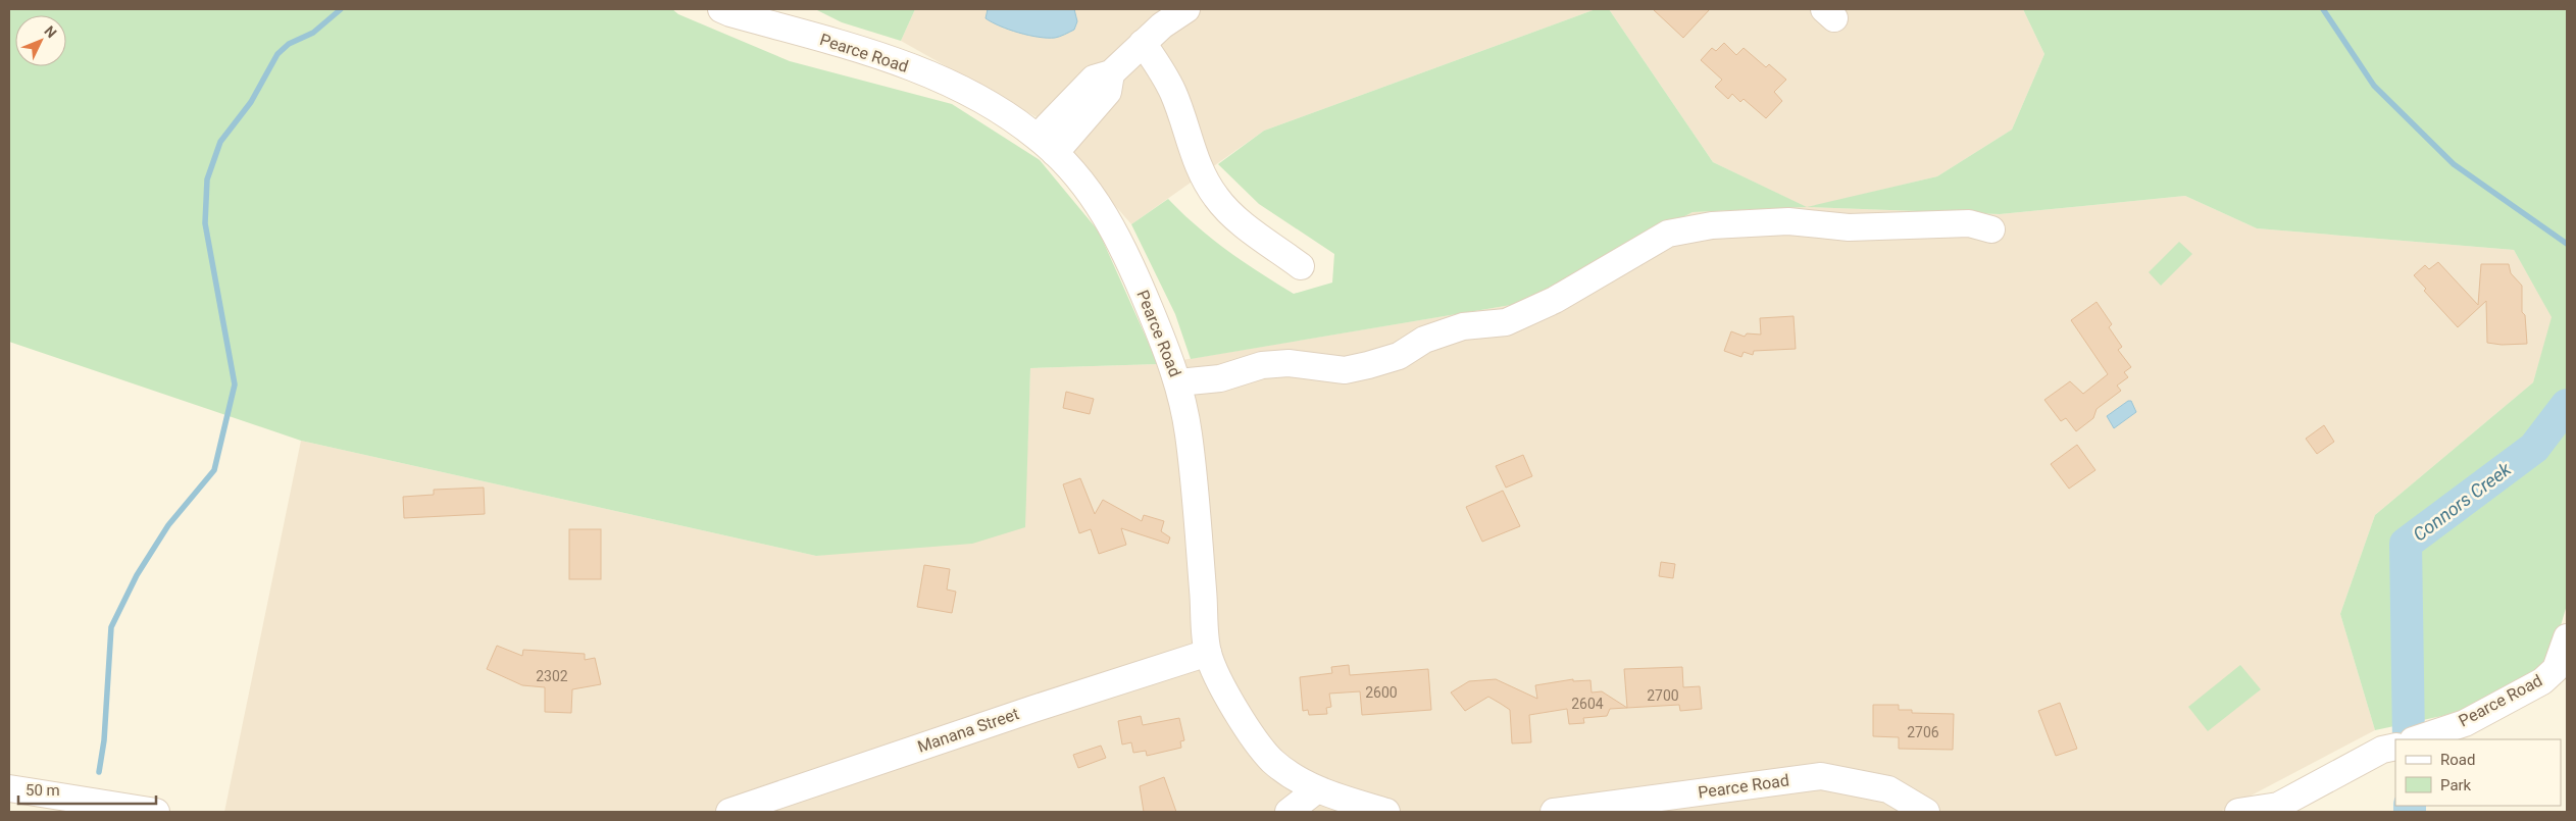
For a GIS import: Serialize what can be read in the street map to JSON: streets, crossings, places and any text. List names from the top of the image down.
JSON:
{
  "streets": {
    "street": ["Pearce Road", "Manana Street"]
  },
  "crossings": [
    ["Pearce Road", "Manana Street"]
  ],
  "water": ["Connors Creek"],
  "house_numbers": [
    "2302",
    "2600",
    "2700",
    "2604",
    "2706"
  ],
  "legend": ["Road", "Park"],
  "scale_bar": "50 m",
  "north": "top right"
}
